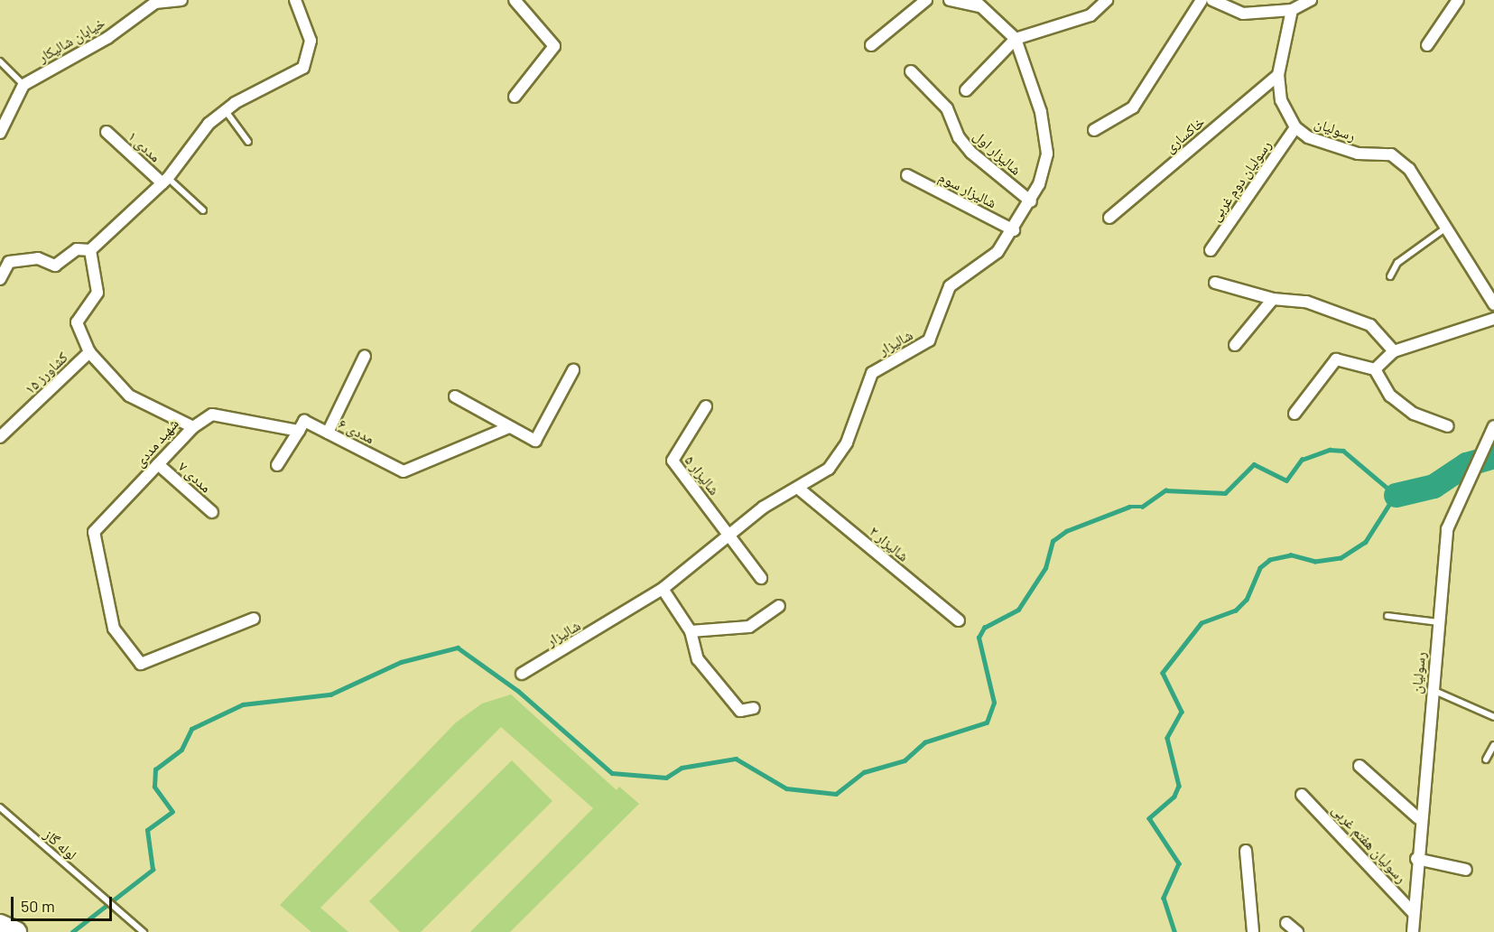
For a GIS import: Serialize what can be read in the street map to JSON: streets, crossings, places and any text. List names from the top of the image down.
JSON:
{
  "streets": {
    "street": [
      "خیابان شالیکار",
      "رسولیان",
      "خاکساری",
      "مددی ۱",
      "شالیزار اول",
      "رسولیان دوم غربی",
      "شالیزار سوم",
      "شالیزار",
      "کشاورز ۱۵",
      "مددی ۶",
      "شهید مددی",
      "شالیزار ۵",
      "مددی ۷",
      "شالیزار ۲",
      "رسولیان هفتم غربی"
    ],
    "lane": ["لوله گاز"]
  },
  "crossings": [
    ["رسولیان", "خاکساری"],
    ["رسولیان", "رسولیان دوم غربی"],
    ["رسولیان", "رسولیان هفتم غربی"],
    ["شالیزار اول", "شالیزار"],
    ["شالیزار سوم", "شالیزار"],
    ["شالیزار", "شالیزار ۵"],
    ["شالیزار", "شالیزار ۲"],
    ["کشاورز ۱۵", "شهید مددی"],
    ["مددی ۶", "شهید مددی"],
    ["شهید مددی", "مددی ۷"]
  ],
  "scale_bar": "50 m"
}
